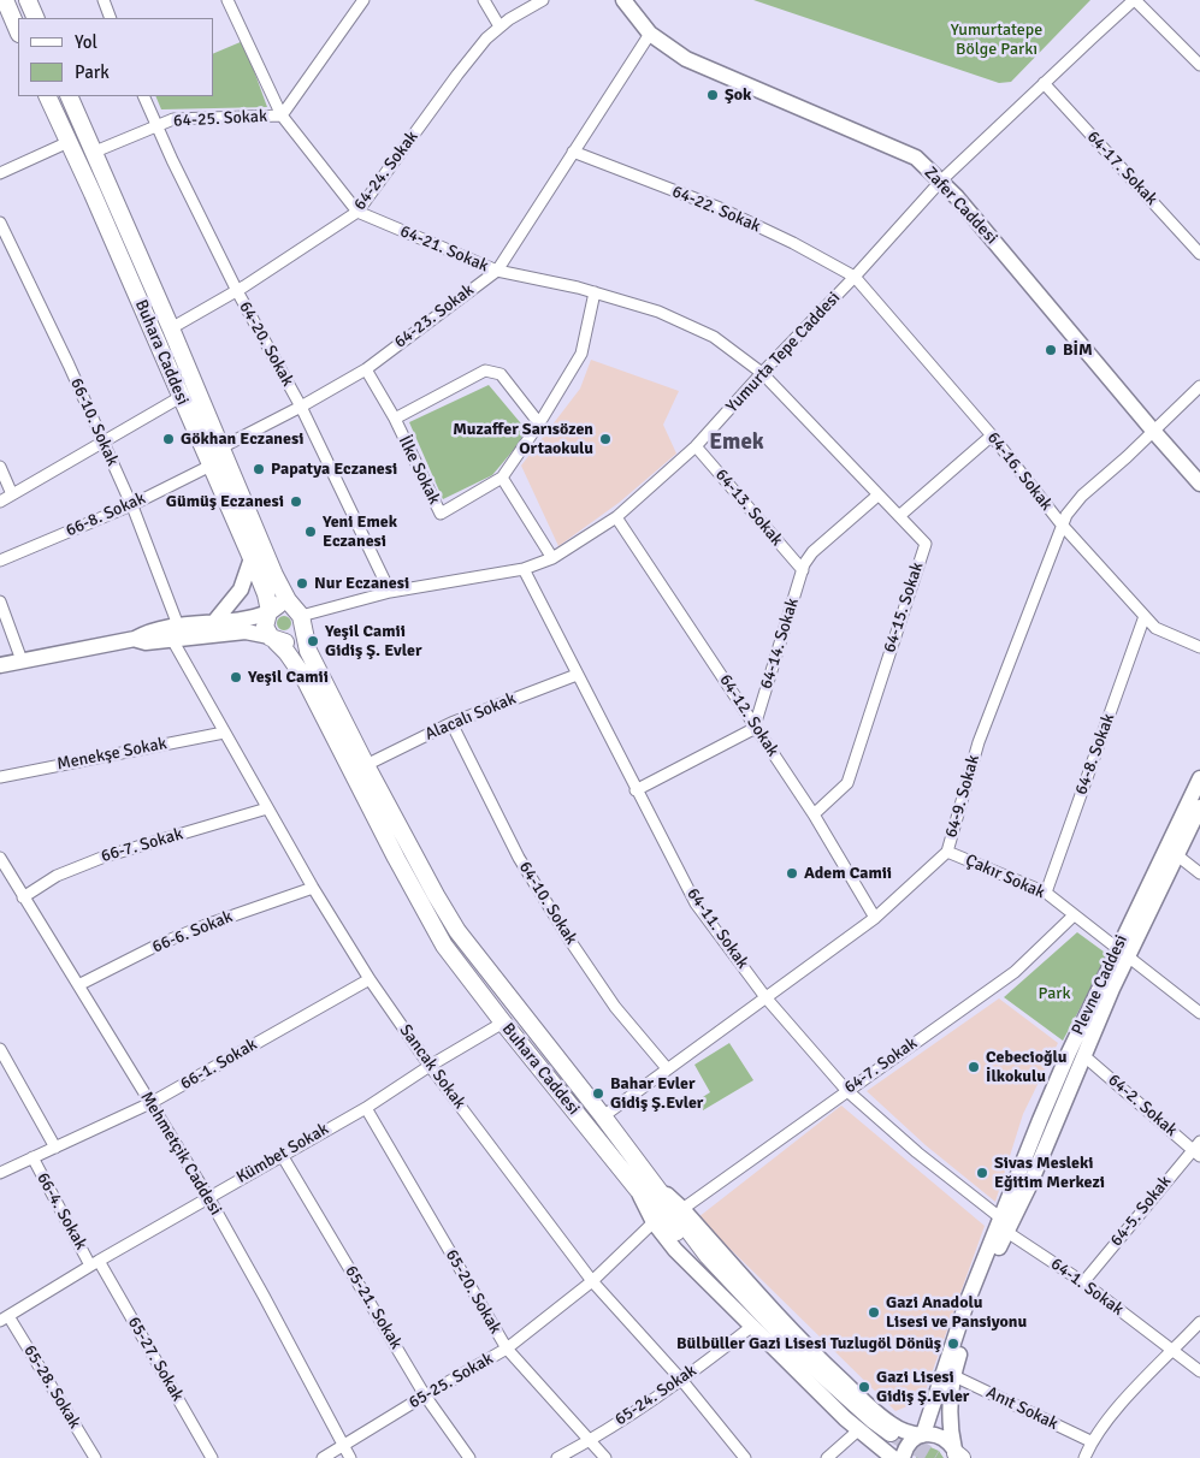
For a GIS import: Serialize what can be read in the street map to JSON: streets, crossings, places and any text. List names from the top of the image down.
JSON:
{
  "streets": {
    "main road": ["Buhara Caddesi"],
    "street": [
      "64-25. Sokak",
      "64-17. Sokak",
      "64-24. Sokak",
      "Zafer Caddesi",
      "64-22. Sokak",
      "64-21. Sokak",
      "64-23. Sokak",
      "64-20. Sokak",
      "Yumurta Tepe Caddesi",
      "66-10. Sokak",
      "İlke Sokak",
      "64-16. Sokak",
      "64-13. Sokak",
      "66-8. Sokak",
      "64-15. Sokak",
      "64-14. Sokak",
      "64-12. Sokak",
      "Alacalı Sokak",
      "Menekşe Sokak",
      "64-8. Sokak",
      "64-9. Sokak",
      "66-7. Sokak",
      "Çakır Sokak",
      "64-10. Sokak",
      "64-11. Sokak",
      "66-6. Sokak",
      "Plevne Caddesi",
      "66-1. Sokak",
      "64-7. Sokak",
      "Sancak Sokak",
      "64-2. Sokak",
      "Mehmetçik Caddesi",
      "Kümbet Sokak",
      "66-4. Sokak",
      "64-5. Sokak",
      "64-1. Sokak",
      "65-20. Sokak",
      "65-21. Sokak",
      "65-27. Sokak",
      "65-25. Sokak",
      "65-28. Sokak",
      "65-24. Sokak",
      "Anıt Sokak"
    ]
  },
  "crossings": [
    ["64-25. Sokak", "64-21. Sokak"],
    ["64-25. Sokak", "64-20. Sokak"],
    ["64-25. Sokak", "Buhara Caddesi"],
    ["64-17. Sokak", "Yumurta Tepe Caddesi"],
    ["64-24. Sokak", "64-21. Sokak"],
    ["64-24. Sokak", "64-20. Sokak"],
    ["64-24. Sokak", "Buhara Caddesi"],
    ["Zafer Caddesi", "64-23. Sokak"],
    ["Zafer Caddesi", "Yumurta Tepe Caddesi"],
    ["Zafer Caddesi", "64-9. Sokak"],
    ["64-22. Sokak", "64-23. Sokak"],
    ["64-22. Sokak", "Yumurta Tepe Caddesi"],
    ["64-22. Sokak", "64-16. Sokak"],
    ["64-21. Sokak", "64-23. Sokak"],
    ["64-21. Sokak", "Yumurta Tepe Caddesi"],
    ["64-21. Sokak", "İlke Sokak"],
    ["64-21. Sokak", "64-15. Sokak"],
    ["64-23. Sokak", "64-20. Sokak"],
    ["64-23. Sokak", "Buhara Caddesi"],
    ["64-23. Sokak", "İlke Sokak"],
    ["64-20. Sokak", "Yumurta Tepe Caddesi"],
    ["Buhara Caddesi", "Yumurta Tepe Caddesi"],
    ["Buhara Caddesi", "66-8. Sokak"],
    ["Buhara Caddesi", "Alacalı Sokak"],
    ["Buhara Caddesi", "64-9. Sokak"],
    ["Buhara Caddesi", "Kümbet Sokak"],
    ["Yumurta Tepe Caddesi", "64-16. Sokak"],
    ["Yumurta Tepe Caddesi", "64-13. Sokak"],
    ["Yumurta Tepe Caddesi", "64-15. Sokak"],
    ["Yumurta Tepe Caddesi", "64-12. Sokak"],
    ["Yumurta Tepe Caddesi", "64-11. Sokak"],
    ["66-10. Sokak", "66-8. Sokak"],
    ["66-10. Sokak", "Sancak Sokak"],
    ["64-16. Sokak", "64-8. Sokak"],
    ["64-16. Sokak", "64-9. Sokak"],
    ["64-13. Sokak", "64-14. Sokak"],
    ["64-15. Sokak", "64-14. Sokak"],
    ["64-15. Sokak", "64-12. Sokak"],
    ["64-14. Sokak", "64-12. Sokak"],
    ["64-12. Sokak", "64-9. Sokak"],
    ["Alacalı Sokak", "64-10. Sokak"],
    ["Alacalı Sokak", "64-11. Sokak"],
    ["Menekşe Sokak", "Sancak Sokak"],
    ["64-8. Sokak", "Çakır Sokak"],
    ["64-9. Sokak", "Çakır Sokak"],
    ["64-9. Sokak", "64-10. Sokak"],
    ["64-9. Sokak", "64-11. Sokak"],
    ["66-7. Sokak", "Sancak Sokak"],
    ["66-7. Sokak", "Mehmetçik Caddesi"],
    ["Çakır Sokak", "Plevne Caddesi"],
    ["Çakır Sokak", "64-7. Sokak"],
    ["64-11. Sokak", "Plevne Caddesi"],
    ["64-11. Sokak", "64-7. Sokak"],
    ["64-11. Sokak", "64-1. Sokak"],
    ["66-6. Sokak", "Sancak Sokak"],
    ["66-6. Sokak", "Mehmetçik Caddesi"],
    ["Plevne Caddesi", "64-2. Sokak"],
    ["Plevne Caddesi", "64-1. Sokak"],
    ["Plevne Caddesi", "Anıt Sokak"],
    ["66-1. Sokak", "Sancak Sokak"],
    ["66-1. Sokak", "Mehmetçik Caddesi"],
    ["66-1. Sokak", "66-4. Sokak"],
    ["Sancak Sokak", "Kümbet Sokak"],
    ["Sancak Sokak", "65-25. Sokak"],
    ["Sancak Sokak", "65-24. Sokak"],
    ["64-2. Sokak", "64-5. Sokak"],
    ["Mehmetçik Caddesi", "Kümbet Sokak"],
    ["Mehmetçik Caddesi", "65-25. Sokak"],
    ["Kümbet Sokak", "66-4. Sokak"],
    ["Kümbet Sokak", "65-20. Sokak"],
    ["Kümbet Sokak", "65-21. Sokak"],
    ["Kümbet Sokak", "65-27. Sokak"],
    ["Kümbet Sokak", "65-28. Sokak"],
    ["66-4. Sokak", "65-27. Sokak"],
    ["64-5. Sokak", "64-1. Sokak"],
    ["65-20. Sokak", "65-25. Sokak"],
    ["65-20. Sokak", "65-24. Sokak"],
    ["65-21. Sokak", "65-25. Sokak"]
  ],
  "districts": ["Emek"],
  "parks": ["Yumurtatepe Bölge Parkı", "Park"],
  "places": [
    "Şok",
    "BİM",
    "Gökhan Eczanesi",
    "Muzaffer Sarısözen Ortaokulu",
    "Papatya Eczanesi",
    "Gümüş Eczanesi",
    "Yeni Emek Eczanesi",
    "Nur Eczanesi",
    "Yeşil Camii Gidiş Ş. Evler",
    "Yeşil Camii",
    "Adem Camii",
    "Cebecioğlu İlkokulu",
    "Bahar Evler Gidiş Ş.Evler",
    "Sivas Mesleki Eğitim Merkezi",
    "Gazi Anadolu Lisesi ve Pansiyonu",
    "Bülbüller Gazi Lisesi Tuzlugöl Dönüş",
    "Gazi Lisesi Gidiş Ş.Evler"
  ],
  "legend": ["Yol", "Park"]
}
